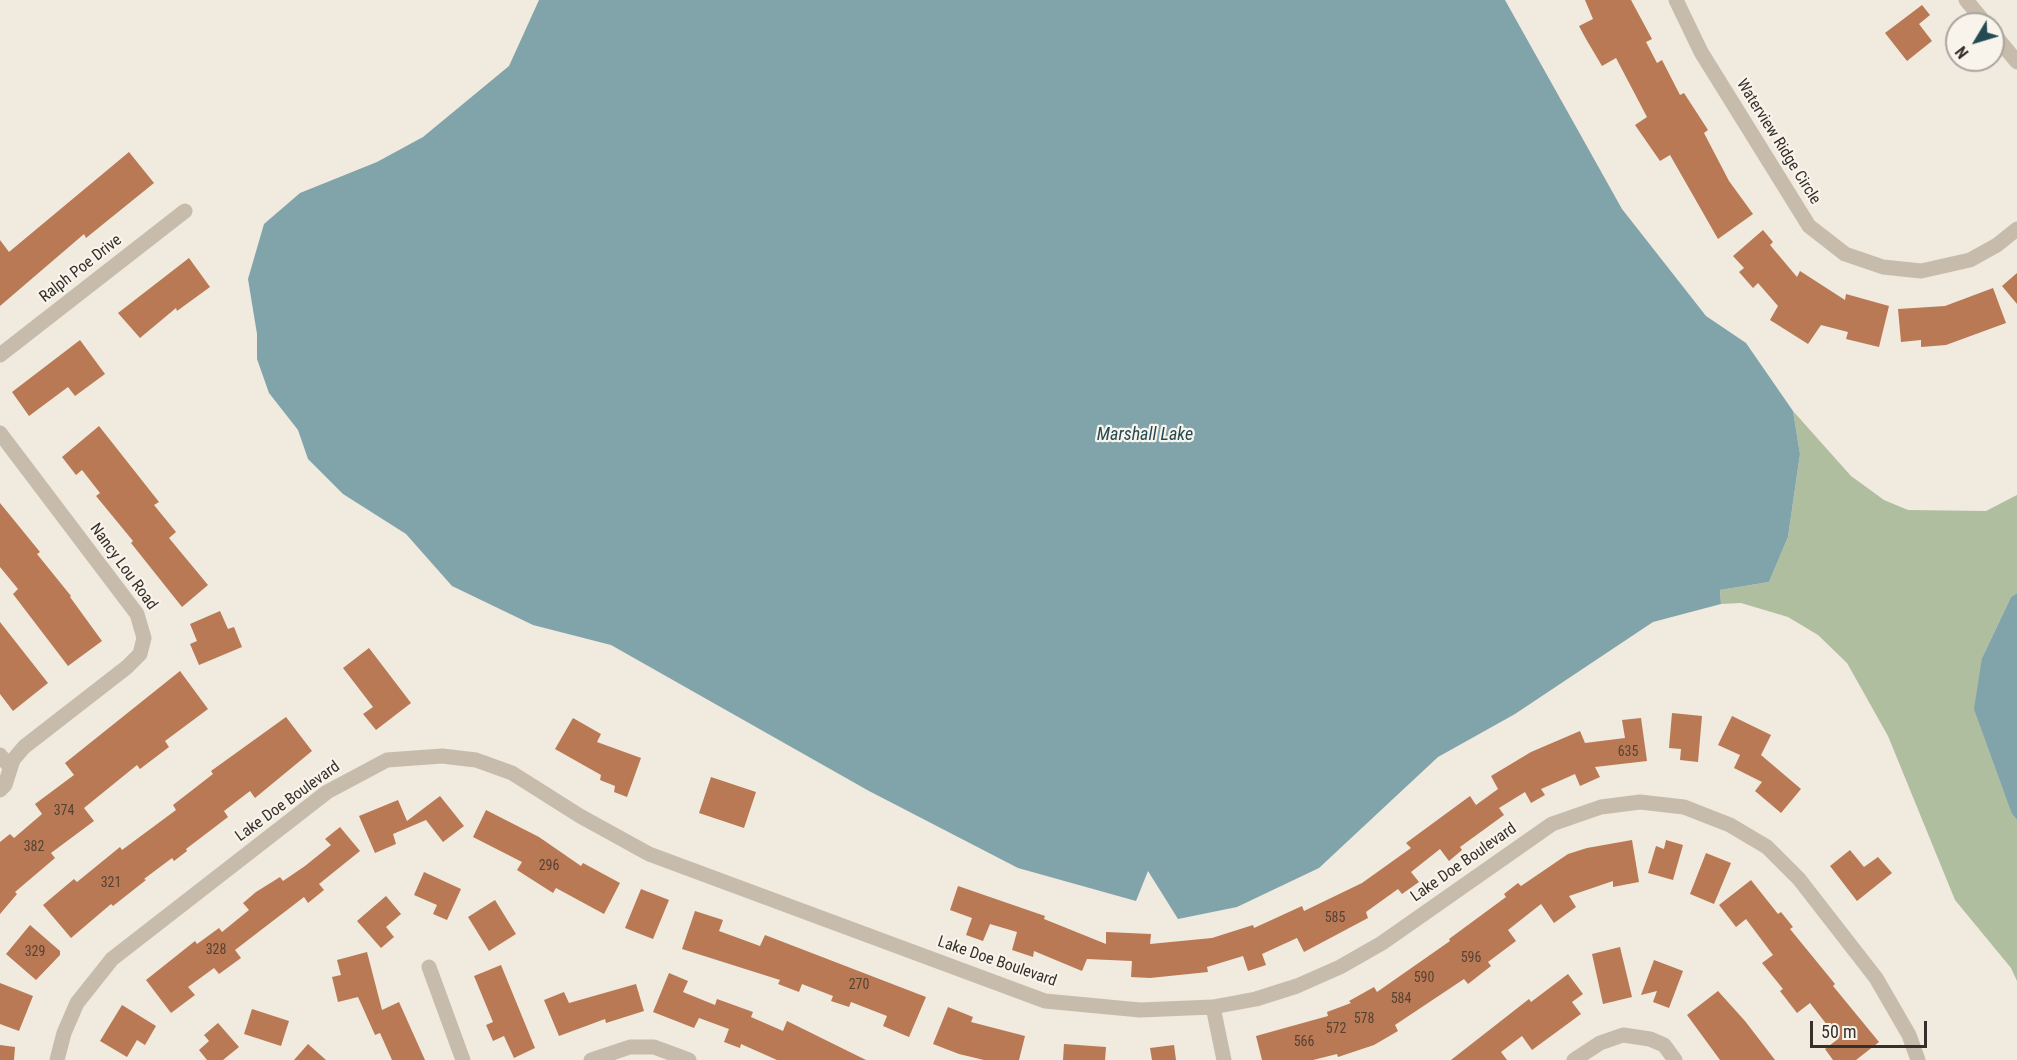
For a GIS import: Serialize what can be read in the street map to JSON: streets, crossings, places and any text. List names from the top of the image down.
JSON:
{
  "streets": {
    "street": [
      "Waterview Ridge Circle",
      "Ralph Poe Drive",
      "Nancy Lou Road",
      "Lake Doe Boulevard"
    ]
  },
  "water": ["Marshall Lake"],
  "house_numbers": [
    "635",
    "374",
    "382",
    "296",
    "321",
    "585",
    "328",
    "329",
    "596",
    "590",
    "270",
    "584",
    "578",
    "572",
    "566"
  ],
  "scale_bar": "50 m",
  "north": "bottom left"
}
